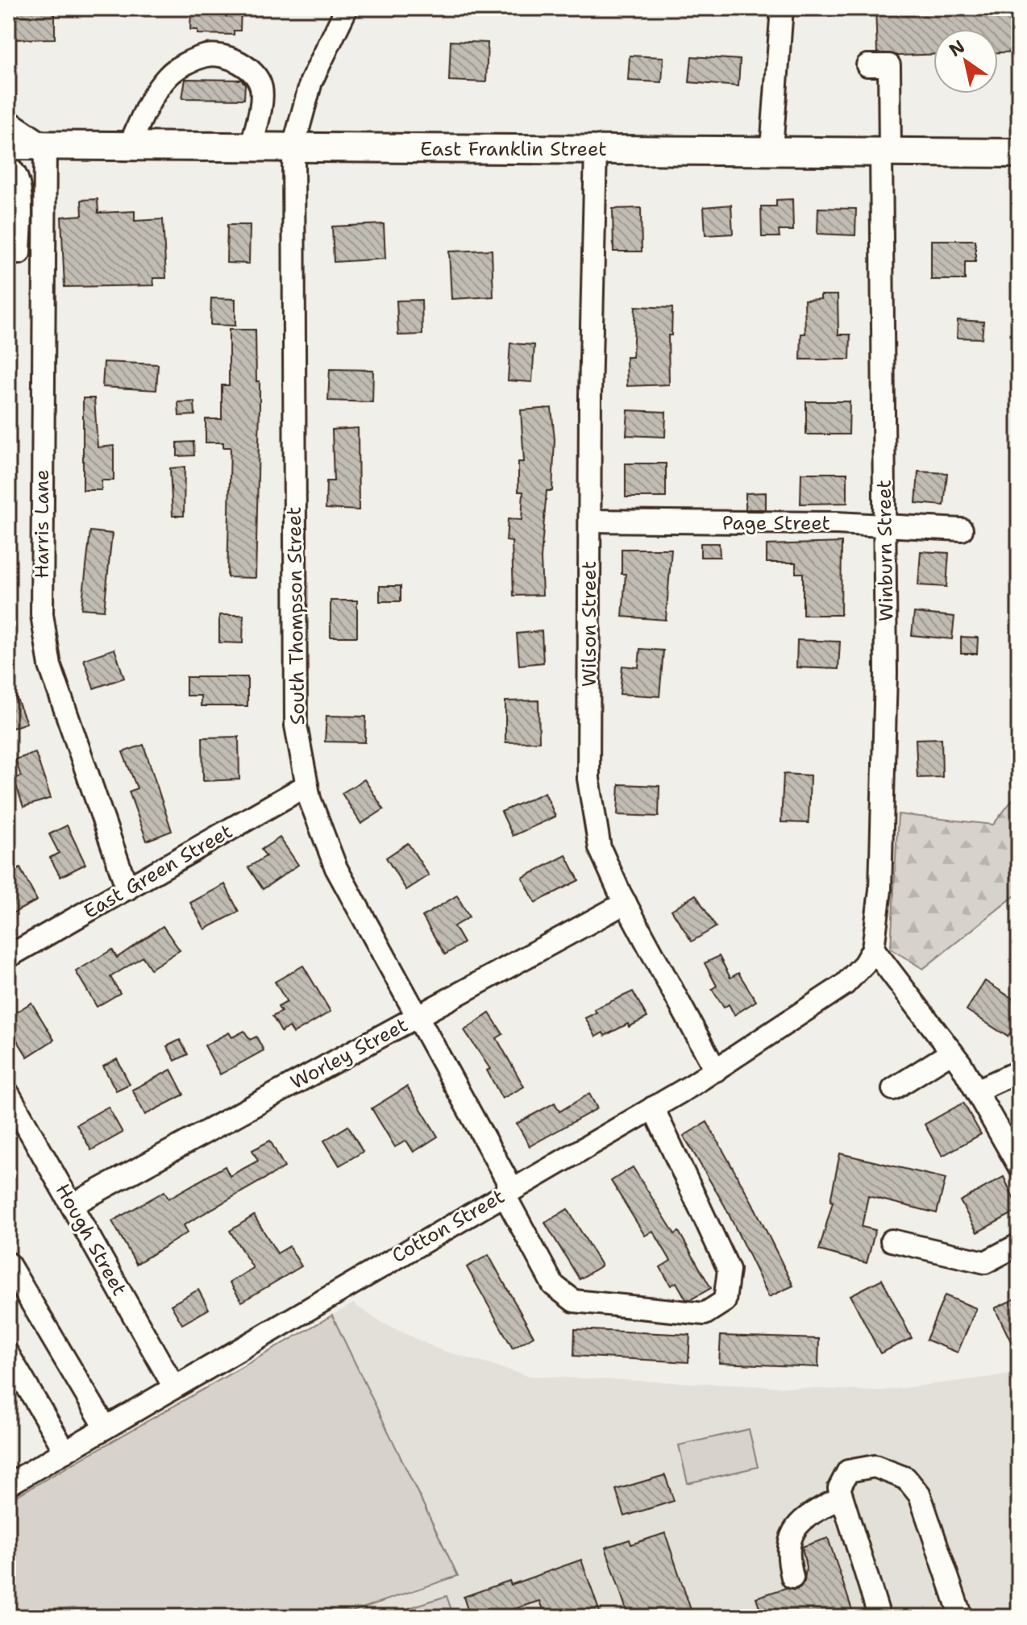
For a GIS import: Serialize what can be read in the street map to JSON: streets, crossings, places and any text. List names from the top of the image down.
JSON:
{
  "streets": {
    "main road": ["East Franklin Street"],
    "street": [
      "Page Street",
      "Harris Lane",
      "Winburn Street",
      "South Thompson Street",
      "Wilson Street",
      "East Green Street",
      "Worley Street",
      "Cotton Street",
      "Hough Street"
    ]
  },
  "crossings": [
    ["East Franklin Street", "Harris Lane"],
    ["East Franklin Street", "Winburn Street"],
    ["East Franklin Street", "South Thompson Street"],
    ["East Franklin Street", "Wilson Street"],
    ["Page Street", "Winburn Street"],
    ["Page Street", "Wilson Street"],
    ["Harris Lane", "East Green Street"],
    ["Winburn Street", "Cotton Street"],
    ["South Thompson Street", "East Green Street"],
    ["South Thompson Street", "Worley Street"],
    ["South Thompson Street", "Cotton Street"],
    ["Wilson Street", "Worley Street"],
    ["Wilson Street", "Cotton Street"],
    ["Worley Street", "Hough Street"],
    ["Cotton Street", "Hough Street"]
  ],
  "north": "top left"
}
